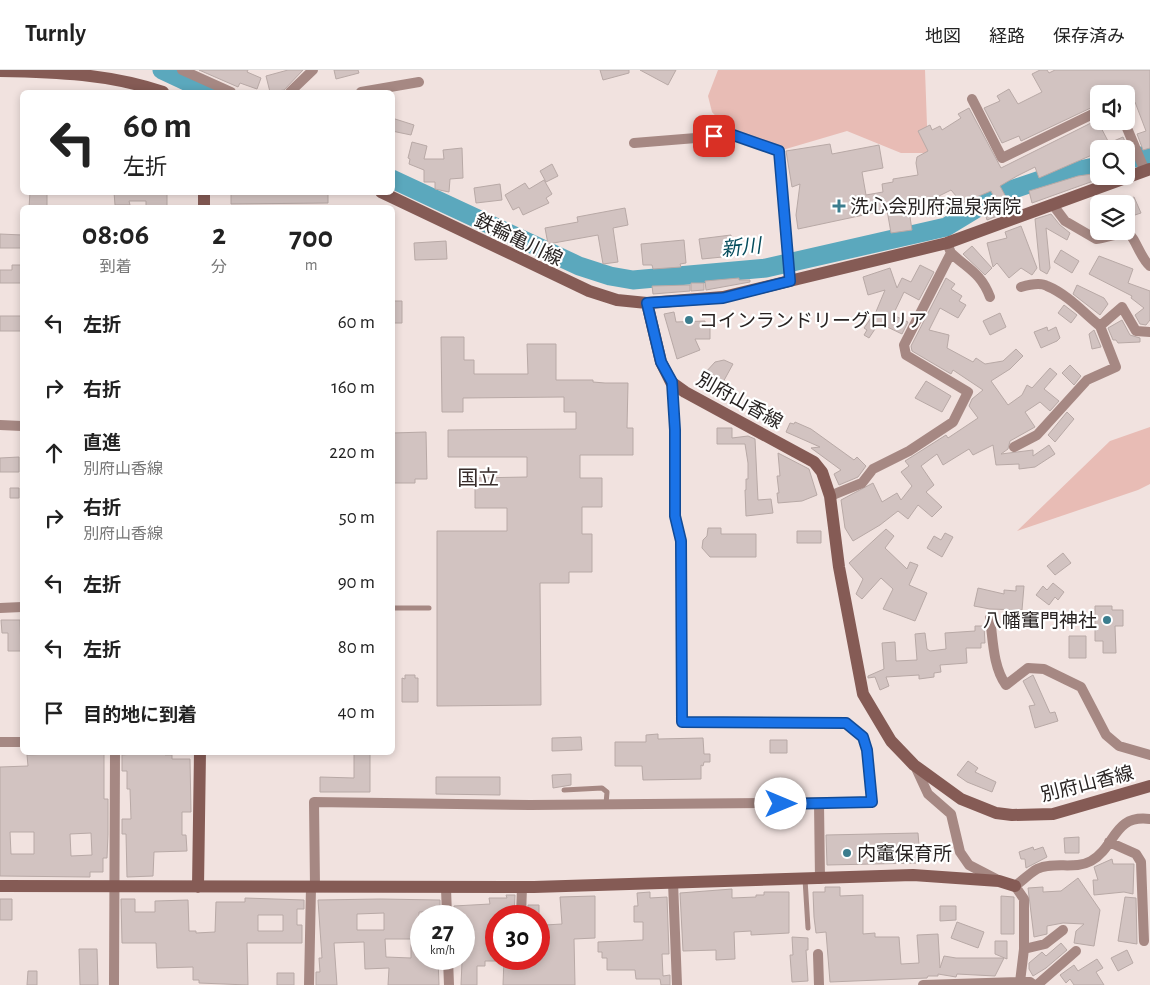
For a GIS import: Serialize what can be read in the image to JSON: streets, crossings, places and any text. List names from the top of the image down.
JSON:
{
  "streets": {
    "main road": ["鉄輪亀川線", "別府山香線"]
  },
  "crossings": [
    ["鉄輪亀川線", "別府山香線"]
  ],
  "districts": ["国立"],
  "water": ["新川"],
  "places": {
    "health": ["洗心会別府温泉病院"],
    "other": ["コインランドリーグロリア", "八幡竃門神社", "内竈保育所"]
  },
  "page": {
    "header": "Turnly",
    "nav": ["地図", "経路", "保存済み"],
    "turn": ["60 m", "左折"],
    "eta": [
      "08:06",
      "到着",
      "2",
      "分",
      "700",
      "m"
    ],
    "list": [
      {
        "name": "左折",
        "value": "60 m"
      },
      {
        "name": "右折",
        "value": "160 m"
      },
      {
        "name": "直進",
        "note": "別府山香線",
        "value": "220 m"
      },
      {
        "name": "右折",
        "note": "別府山香線",
        "value": "50 m"
      },
      {
        "name": "左折",
        "value": "90 m"
      },
      {
        "name": "左折",
        "value": "80 m"
      },
      {
        "name": "目的地に到着",
        "value": "40 m"
      }
    ],
    "speed": "27 km/h",
    "limit": "30"
  }
}
